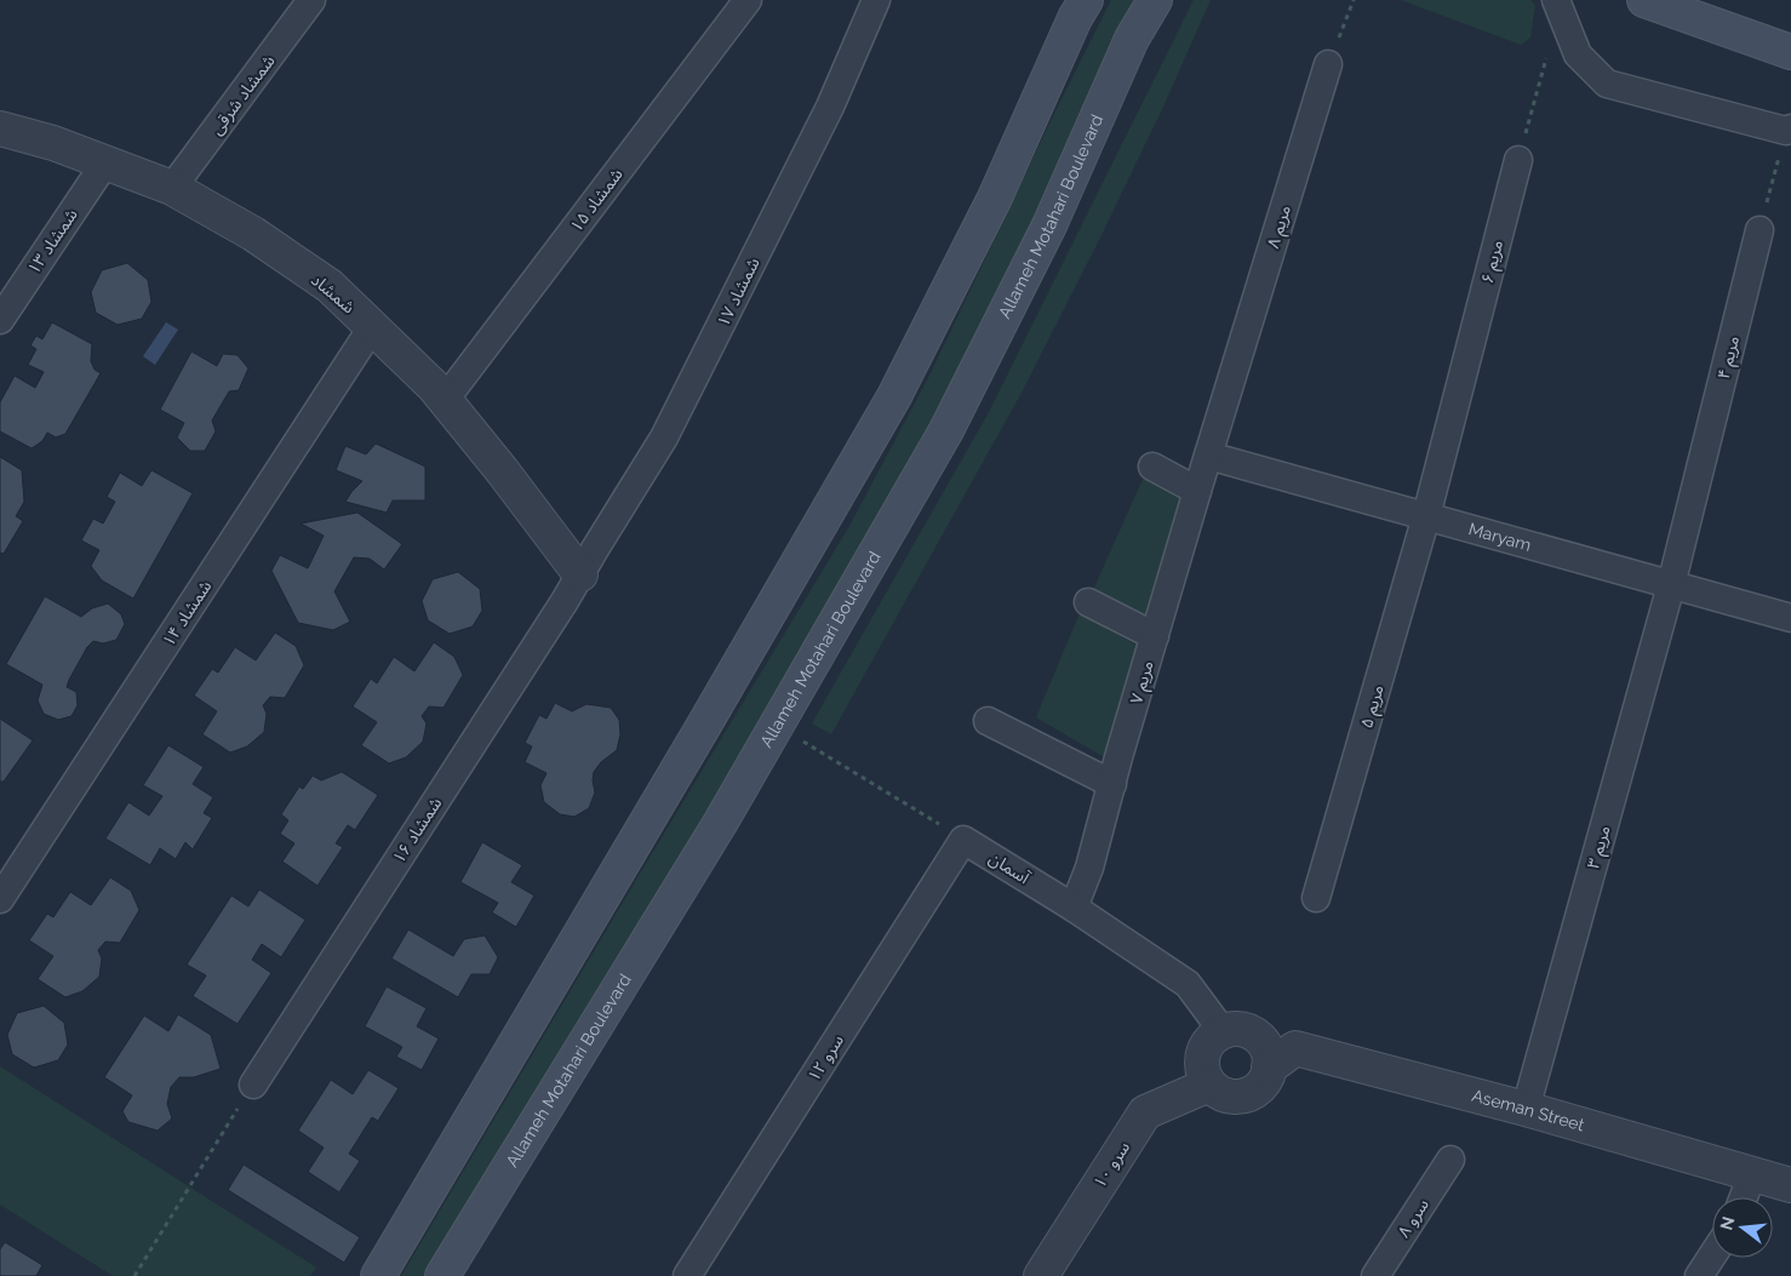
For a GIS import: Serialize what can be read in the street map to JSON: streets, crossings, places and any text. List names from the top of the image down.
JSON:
{
  "streets": {
    "main road": ["Allameh Motahari Boulevard"],
    "street": [
      "شمشاد شرقی",
      "شمشاد ۱۵",
      "مریم ۸",
      "شمشاد ۱۳",
      "مریم ۶",
      "شمشاد ۱۷",
      "شمشاد",
      "مریم ۴",
      "Maryam",
      "شمشاد ۱۴",
      "مریم ۷",
      "مریم ۵",
      "شمشاد ۱۶",
      "مریم ۳",
      "آسمان",
      "سرو ۱۲",
      "Aseman Street",
      "سرو ۱۰",
      "سرو ۸"
    ]
  },
  "crossings": [
    ["شمشاد شرقی", "شمشاد"],
    ["شمشاد ۱۵", "شمشاد"],
    ["مریم ۸", "Maryam"],
    ["مریم ۸", "مریم ۷"],
    ["شمشاد ۱۳", "شمشاد"],
    ["مریم ۶", "Maryam"],
    ["مریم ۶", "مریم ۵"],
    ["شمشاد ۱۷", "شمشاد"],
    ["شمشاد ۱۷", "شمشاد ۱۶"],
    ["شمشاد", "شمشاد ۱۴"],
    ["شمشاد", "شمشاد ۱۶"],
    ["مریم ۴", "Maryam"],
    ["مریم ۴", "مریم ۳"],
    ["Maryam", "مریم ۷"],
    ["Maryam", "مریم ۵"],
    ["Maryam", "مریم ۳"],
    ["مریم ۷", "آسمان"],
    ["مریم ۳", "Aseman Street"],
    ["آسمان", "سرو ۱۲"],
    ["آسمان", "Aseman Street"],
    ["آسمان", "سرو ۱۰"],
    ["Aseman Street", "سرو ۱۰"]
  ],
  "north": "left"
}
